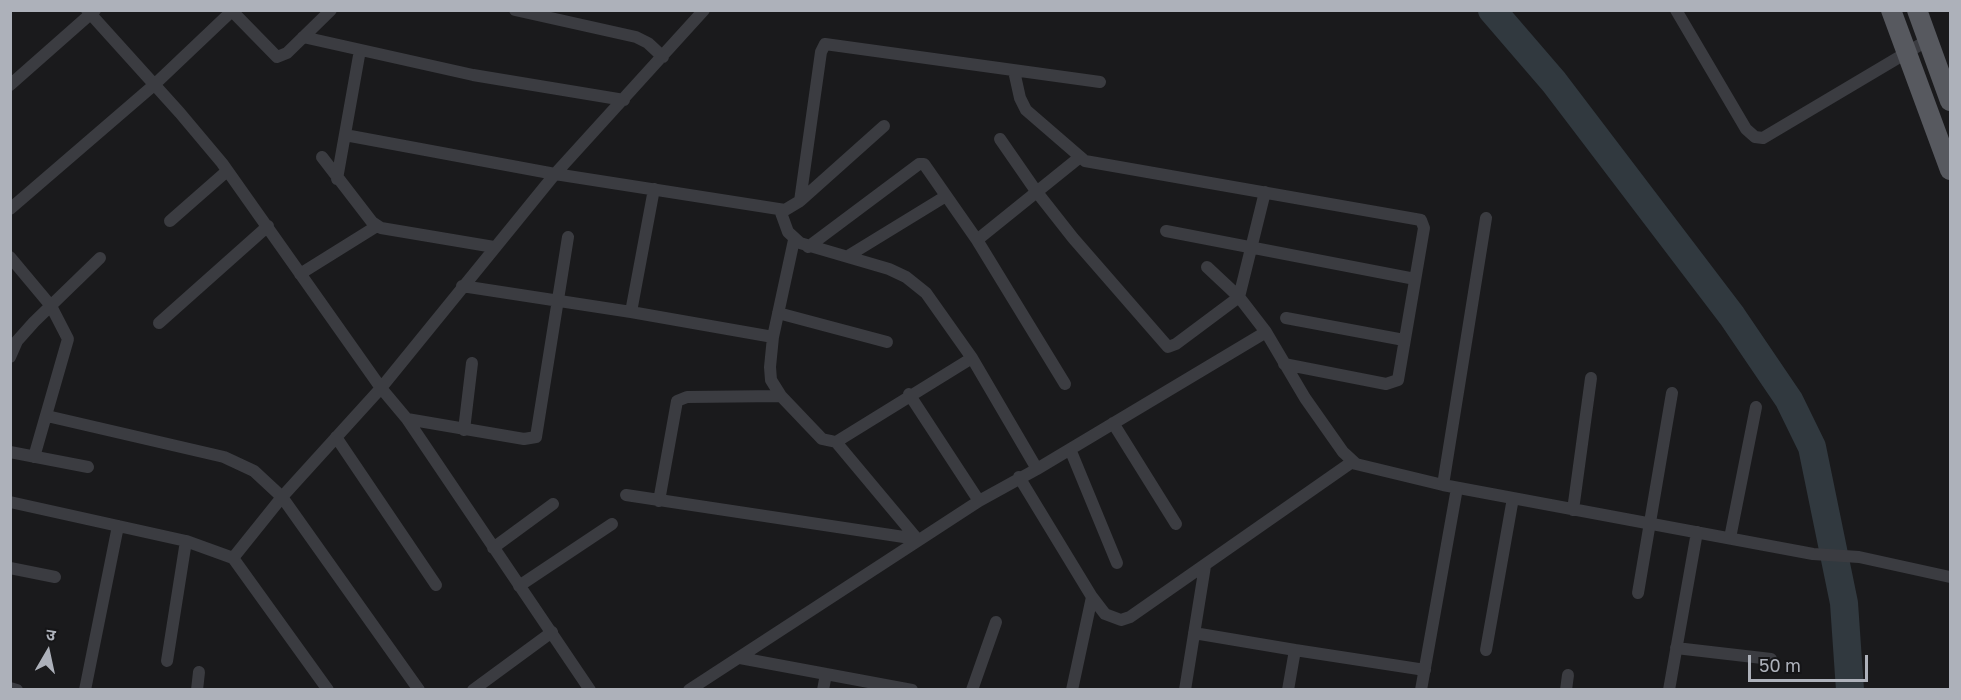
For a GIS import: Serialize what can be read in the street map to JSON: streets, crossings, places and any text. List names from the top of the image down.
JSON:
{
  "scale_bar": "50 m",
  "north": "top"
}
